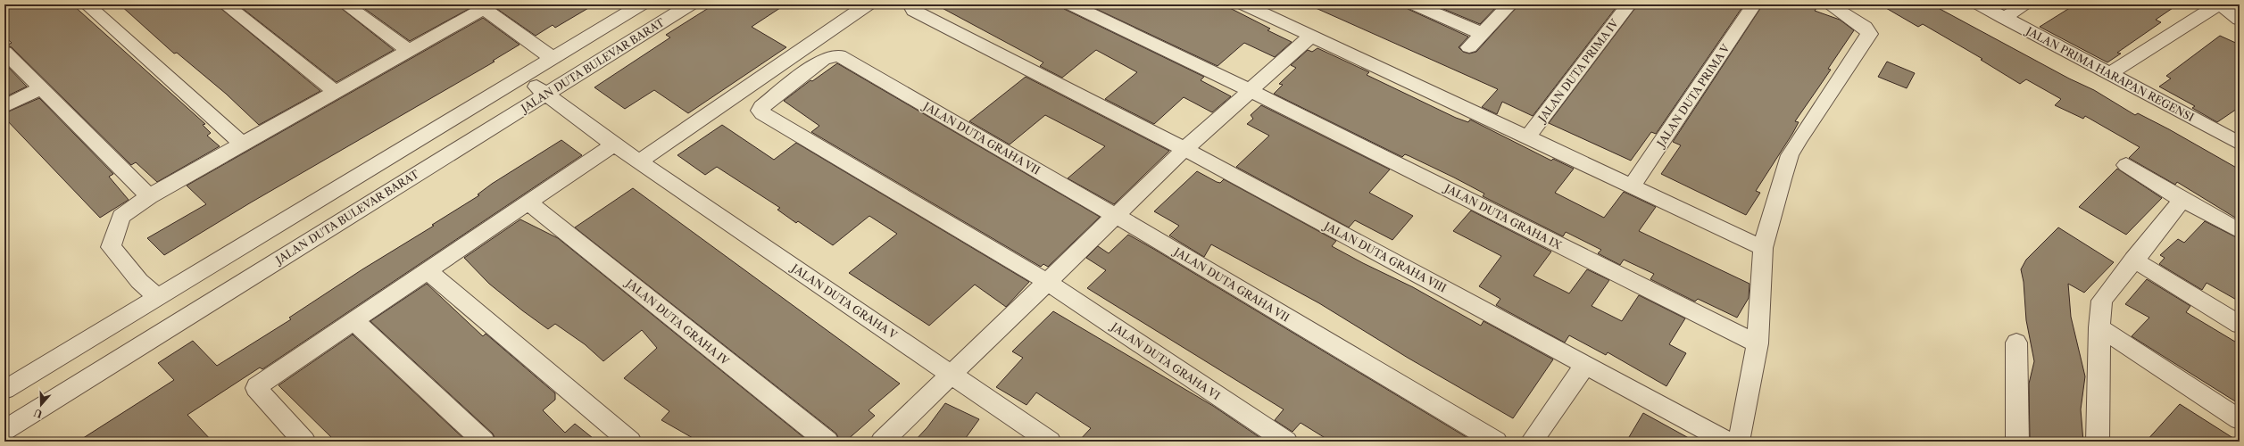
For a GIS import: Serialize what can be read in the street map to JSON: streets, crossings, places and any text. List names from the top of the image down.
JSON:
{
  "streets": {
    "street": [
      "JALAN DUTA BULEVAR BARAT",
      "JALAN DUTA PRIMA IV",
      "JALAN PRIMA HARAPAN REGENSI",
      "JALAN DUTA PRIMA V",
      "JALAN DUTA GRAHA VII",
      "JALAN DUTA GRAHA IX",
      "JALAN DUTA GRAHA VIII",
      "JALAN DUTA GRAHA V",
      "JALAN DUTA GRAHA IV",
      "JALAN DUTA GRAHA VI"
    ]
  },
  "crossings": [
    ["JALAN DUTA BULEVAR BARAT", "JALAN DUTA GRAHA V"],
    ["JALAN DUTA GRAHA VII", "JALAN DUTA GRAHA VI"]
  ],
  "north": "bottom"
}
